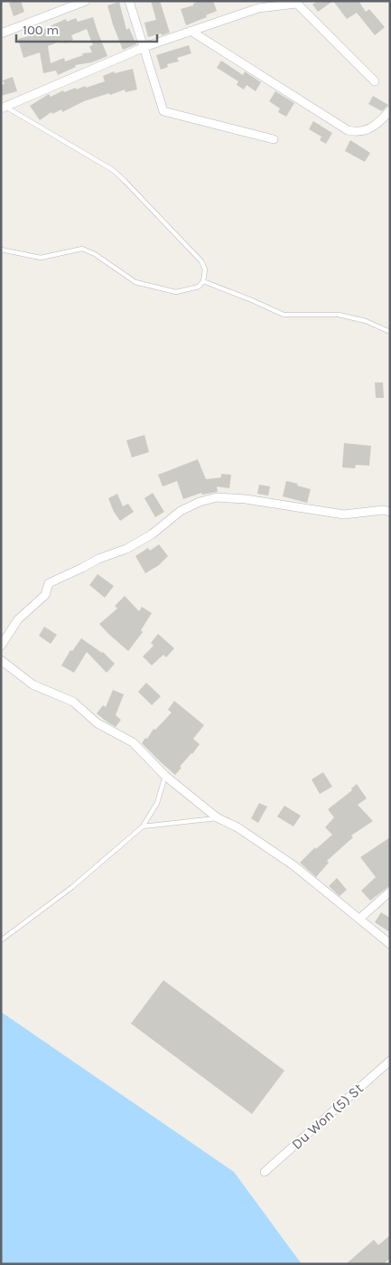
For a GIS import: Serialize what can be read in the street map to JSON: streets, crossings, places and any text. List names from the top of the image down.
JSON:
{
  "streets": {
    "street": ["Du Won (5) St"]
  },
  "scale_bar": "100 m"
}
